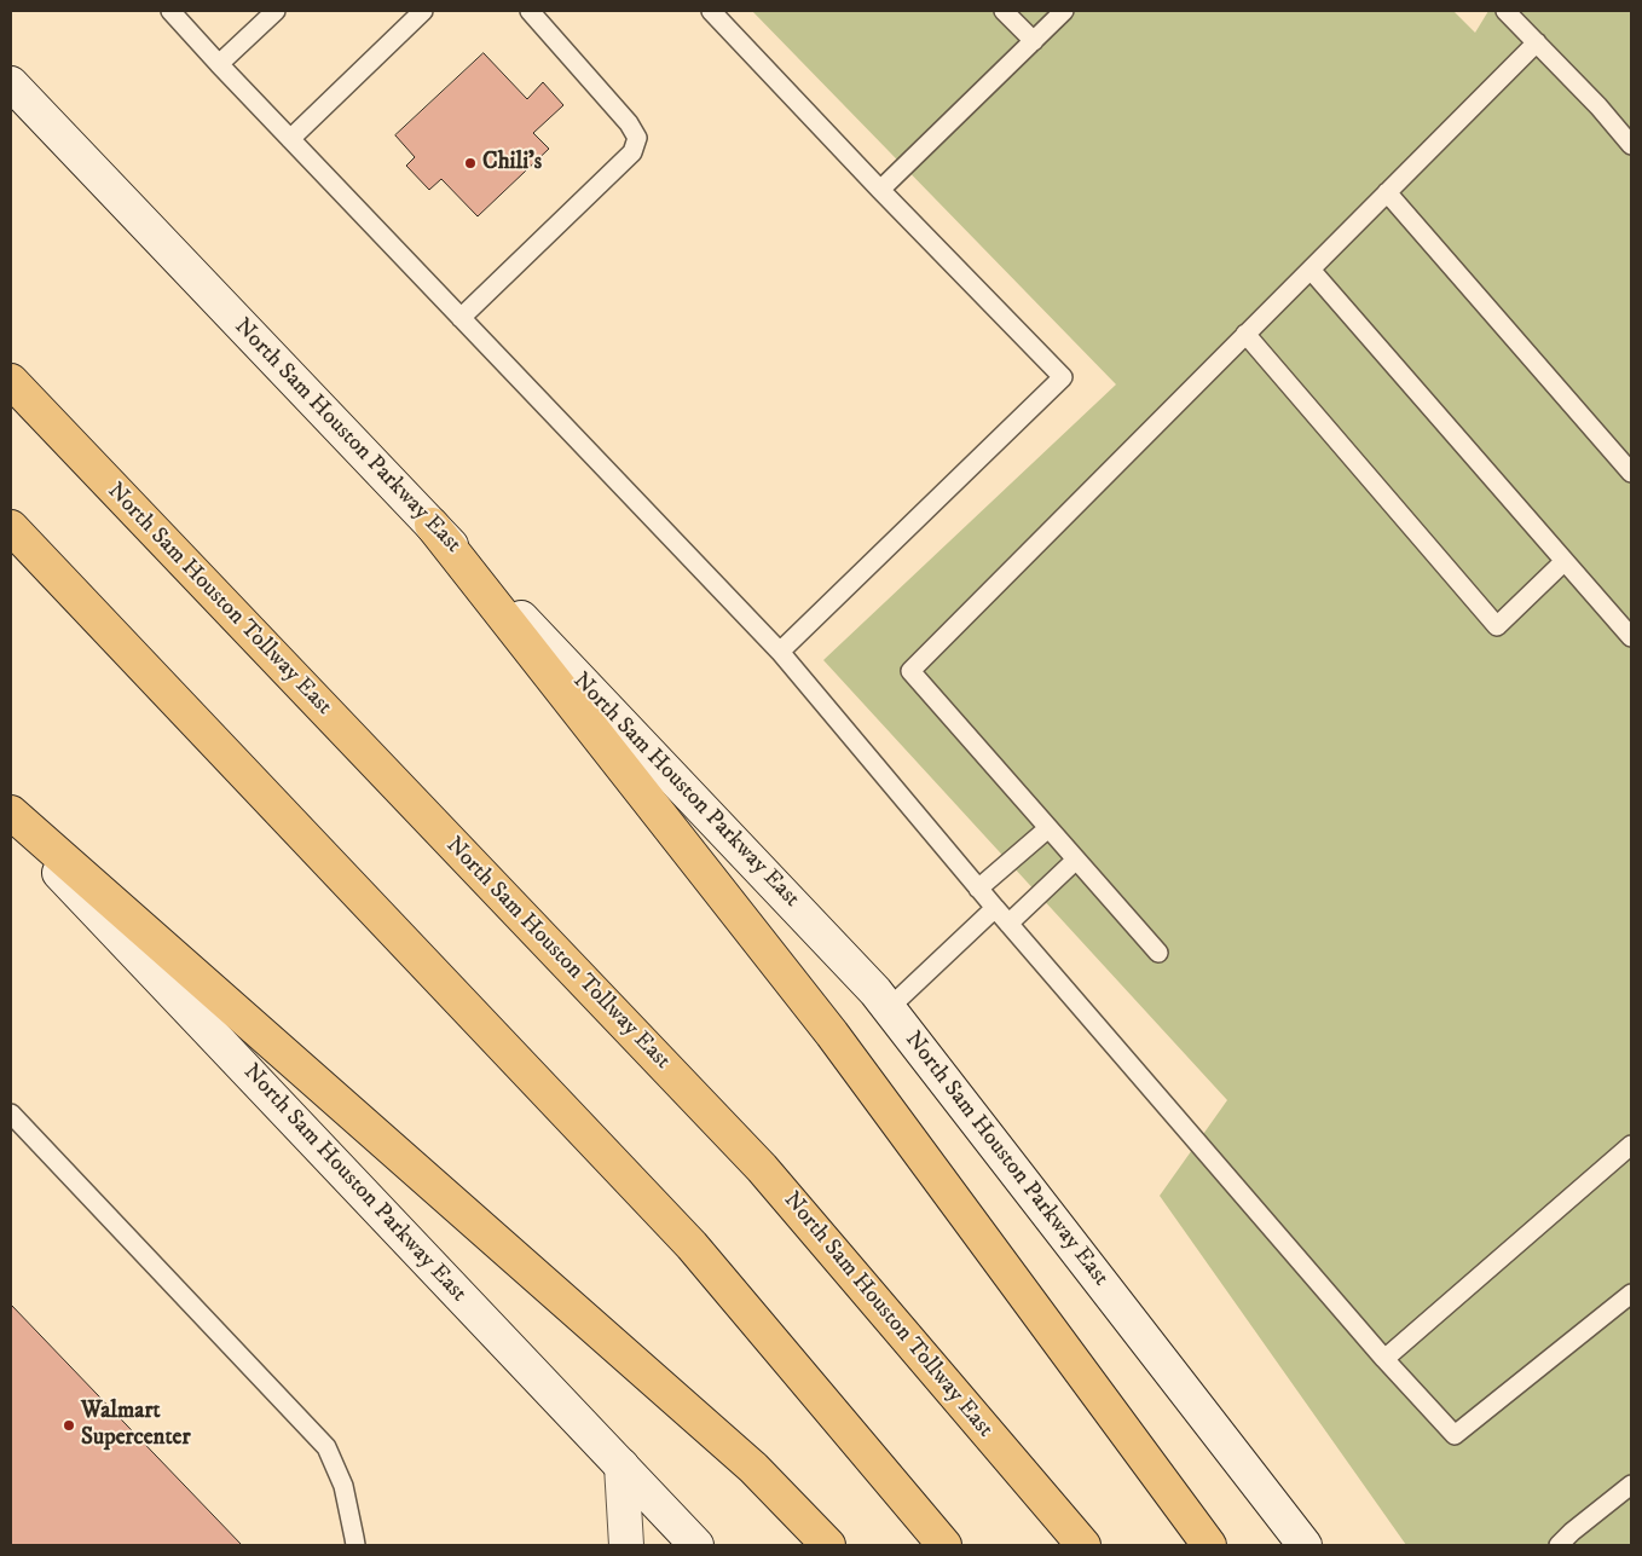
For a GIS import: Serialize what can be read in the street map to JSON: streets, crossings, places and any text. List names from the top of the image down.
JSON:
{
  "streets": {
    "highway": ["North Sam Houston Tollway East"],
    "main road": ["North Sam Houston Parkway East"]
  },
  "places": ["Chili's", "Walmart Supercenter"]
}
